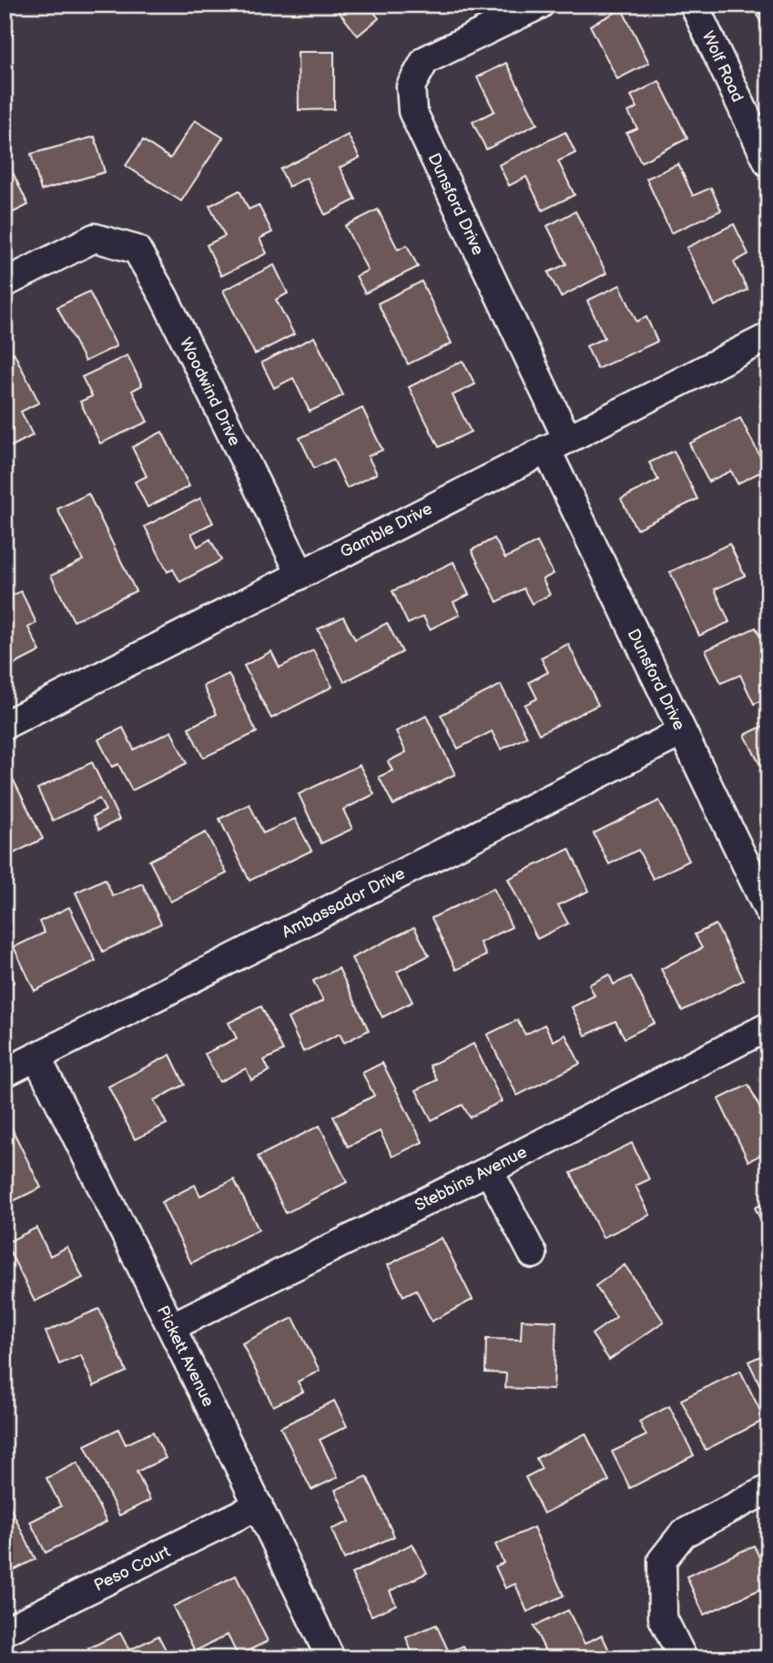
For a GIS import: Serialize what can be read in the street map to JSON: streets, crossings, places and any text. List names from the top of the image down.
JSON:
{
  "streets": {
    "street": [
      "Wolf Road",
      "Dunsford Drive",
      "Woodwind Drive",
      "Gamble Drive",
      "Ambassador Drive",
      "Stebbins Avenue",
      "Pickett Avenue",
      "Peso Court"
    ]
  },
  "crossings": [
    ["Dunsford Drive", "Gamble Drive"],
    ["Dunsford Drive", "Ambassador Drive"],
    ["Woodwind Drive", "Gamble Drive"],
    ["Ambassador Drive", "Pickett Avenue"],
    ["Stebbins Avenue", "Pickett Avenue"],
    ["Pickett Avenue", "Peso Court"]
  ]
}
